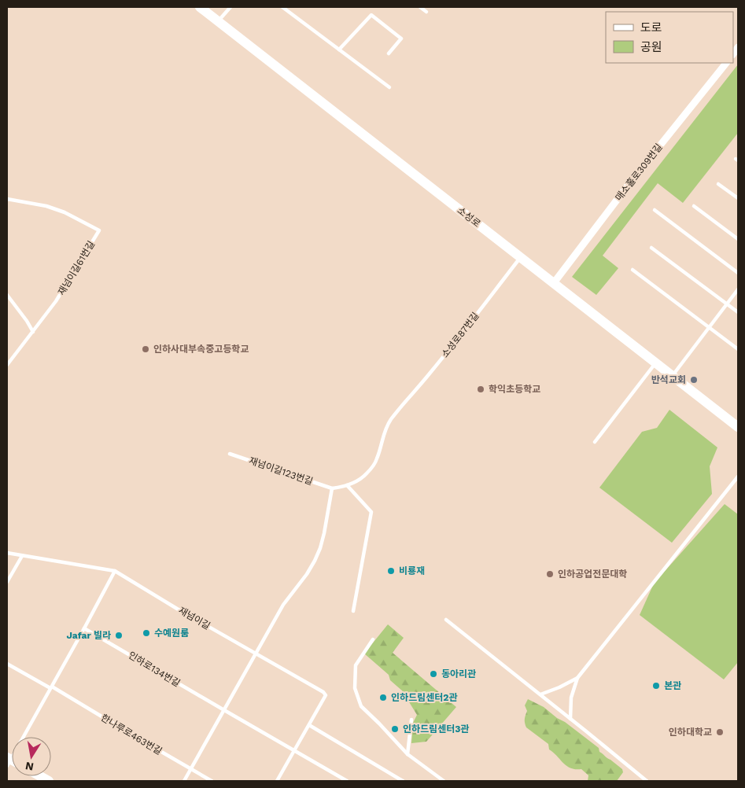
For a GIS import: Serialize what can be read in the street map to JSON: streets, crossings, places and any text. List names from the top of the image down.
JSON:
{
  "streets": {
    "main road": ["소성로"],
    "street": ["매소홀로309번길"],
    "lane": [
      "재넘이길61번길",
      "소성로87번길",
      "재넘이길123번길",
      "재넘이길",
      "인하로134번길",
      "한나루로463번길"
    ]
  },
  "crossings": [
    ["매소홀로309번길", "소성로"],
    ["소성로", "소성로87번길"],
    ["재넘이길", "인하로134번길"]
  ],
  "places": [
    "인하사대부속중고등학교",
    "반석교회",
    "학익초등학교",
    "비룡재",
    "인하공업전문대학",
    "수예원룸",
    "Jafar 빌라",
    "동아리관",
    "본관",
    "인하드림센터2관",
    "인하드림센터3관",
    "인하대학교"
  ],
  "legend": ["도로", "공원"],
  "north": "bottom"
}
